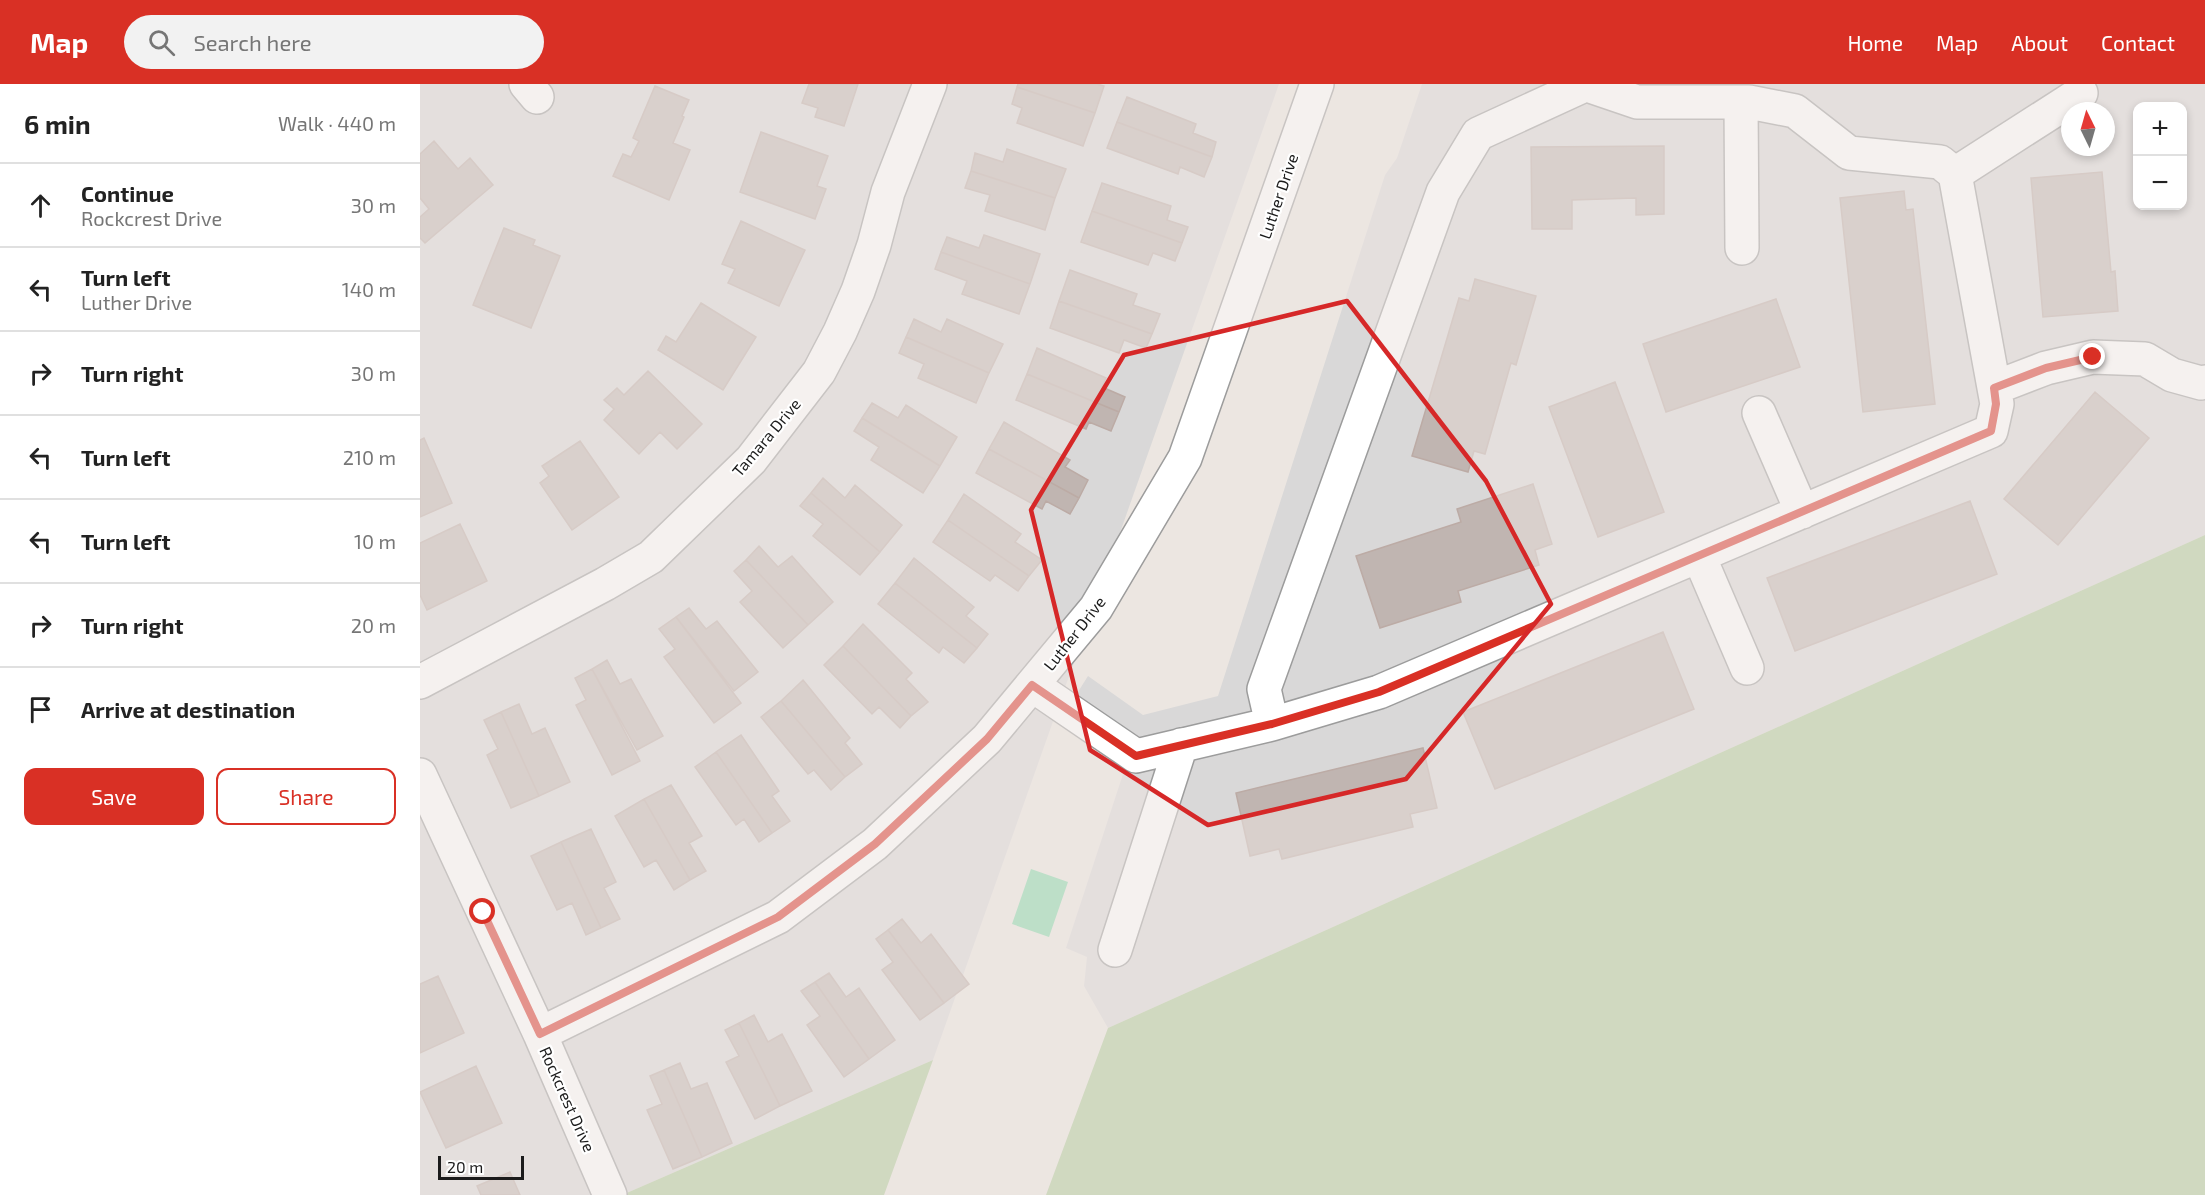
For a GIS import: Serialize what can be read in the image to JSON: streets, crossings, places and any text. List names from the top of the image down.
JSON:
{
  "streets": {
    "street": ["Luther Drive", "Tamara Drive", "Rockcrest Drive"]
  },
  "crossings": [
    ["Luther Drive", "Rockcrest Drive"]
  ],
  "scale_bar": "20 m",
  "north": "top",
  "page": {
    "header": "Map",
    "search": "Search here",
    "nav": [
      "Home",
      "Map",
      "About",
      "Contact"
    ],
    "heading": ["6 min", "Walk · 440 m"],
    "map_buttons": ["+", "−"],
    "list": [
      ["Continue", "Rockcrest Drive", "30 m"],
      ["Turn left", "Luther Drive", "140 m"],
      ["Turn right", "30 m"],
      ["Turn left", "210 m"],
      ["Turn left", "10 m"],
      ["Turn right", "20 m"],
      "Arrive at destination"
    ],
    "buttons": ["Save", "Share"],
    "scale": "20 m"
  }
}
